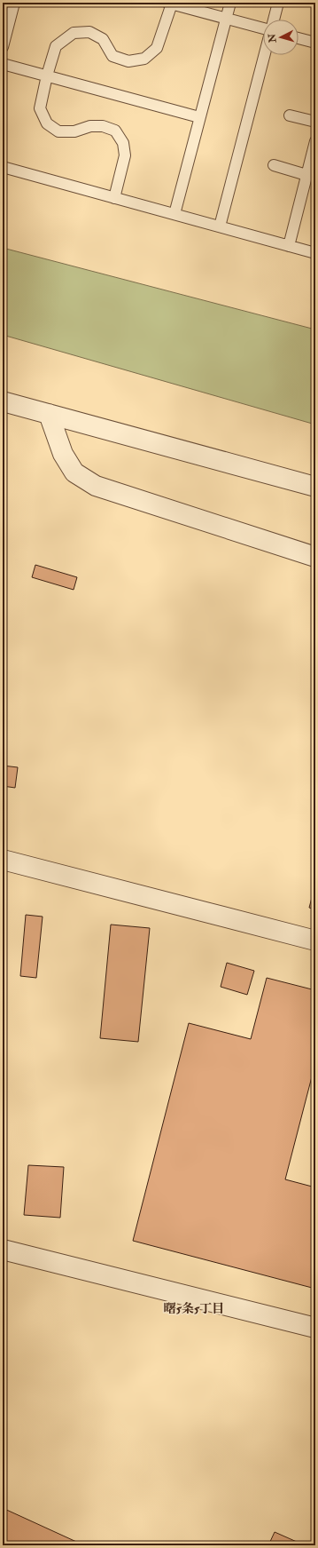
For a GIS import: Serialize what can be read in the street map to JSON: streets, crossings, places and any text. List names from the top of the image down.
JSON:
{
  "districts": ["曙5条5丁目"],
  "north": "left"
}
